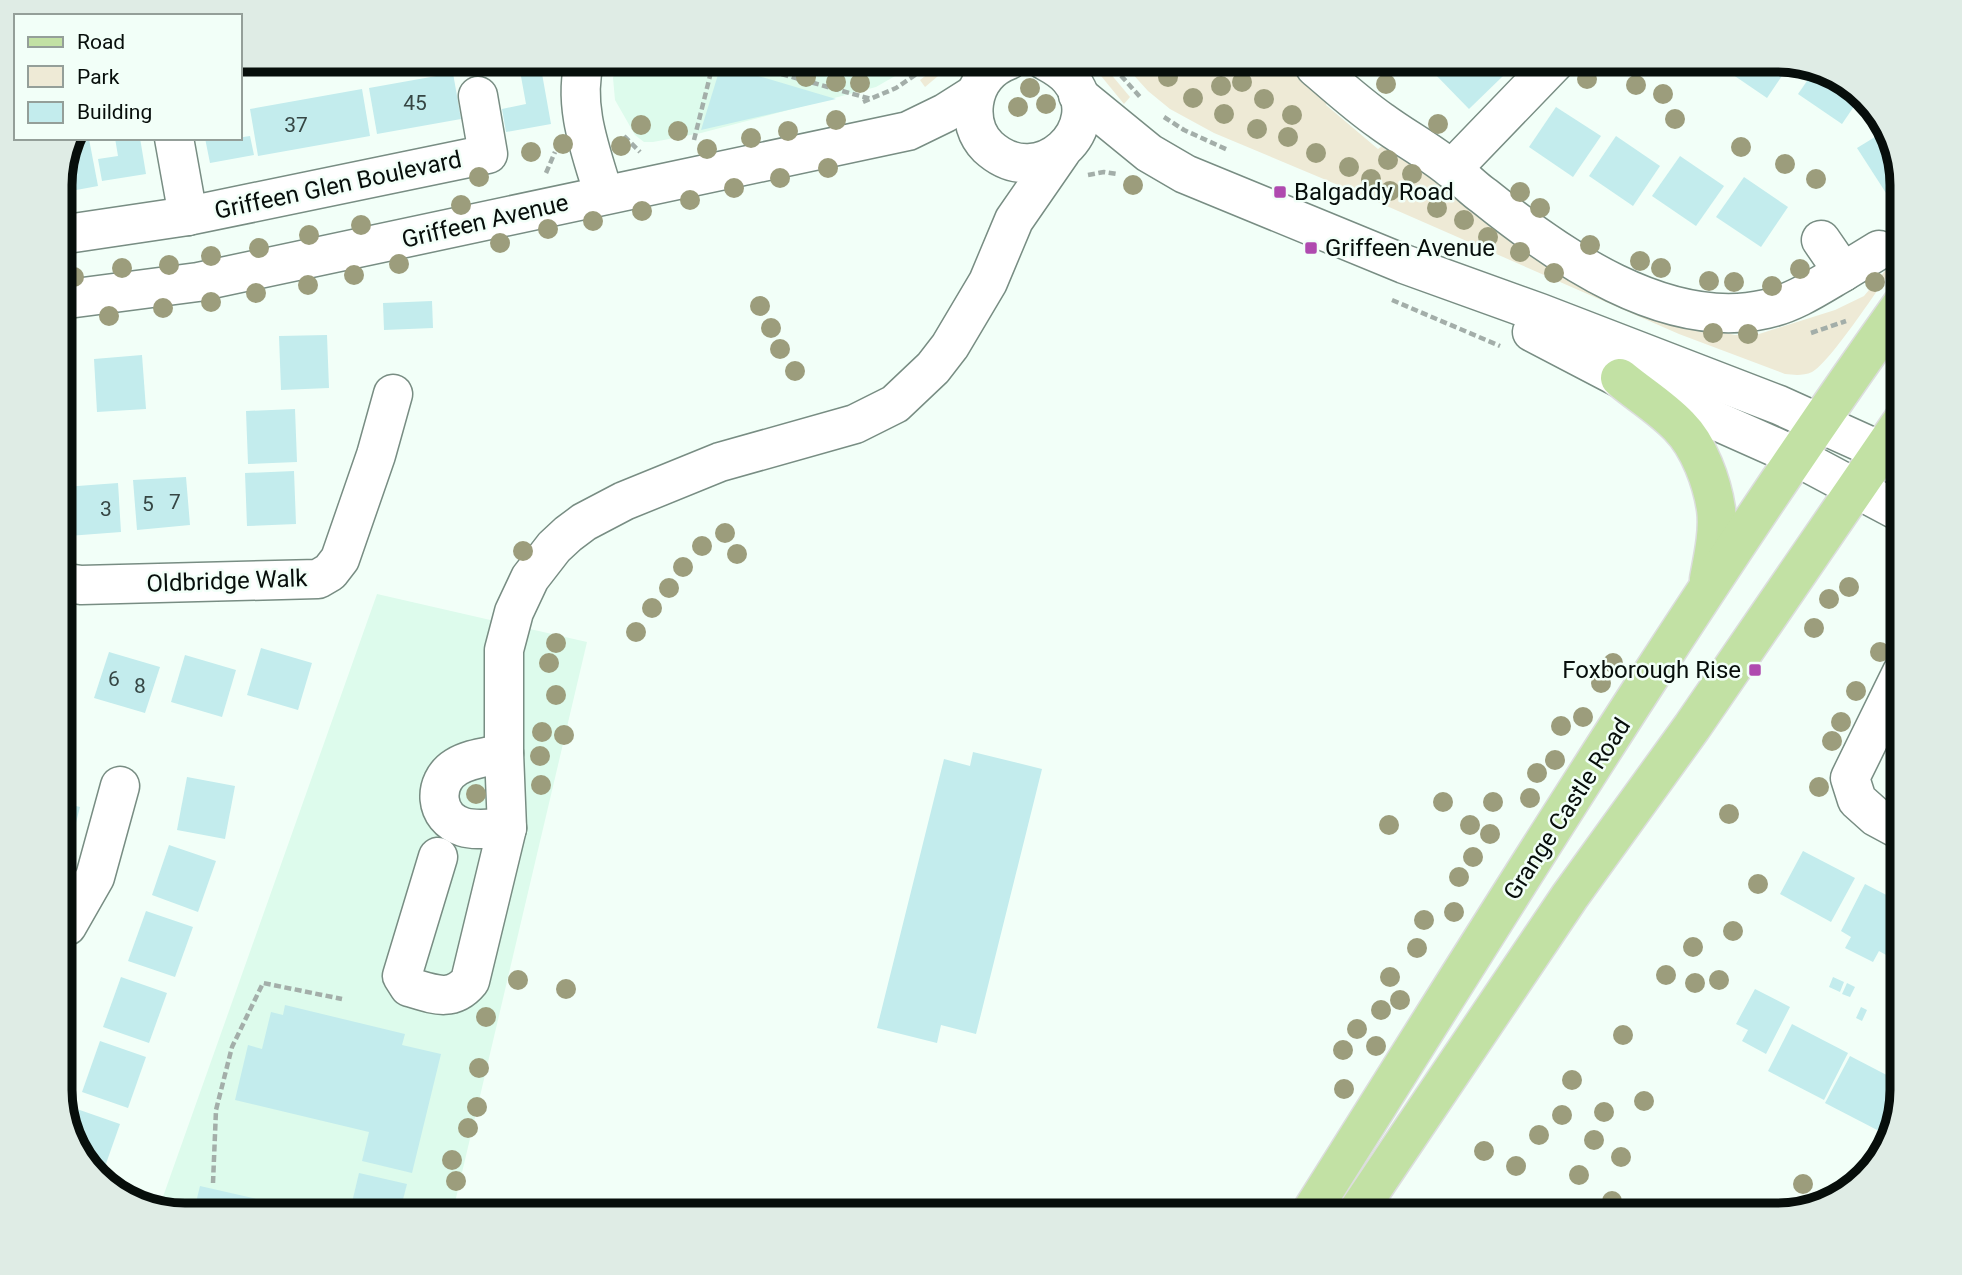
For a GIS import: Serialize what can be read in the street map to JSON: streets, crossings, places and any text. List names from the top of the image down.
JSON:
{
  "streets": {
    "main road": ["Grange Castle Road"],
    "street": ["Griffeen Glen Boulevard", "Griffeen Avenue", "Oldbridge Walk"]
  },
  "places": {
    "transit": ["Balgaddy Road", "Griffeen Avenue", "Foxborough Rise"]
  },
  "house_numbers": [
    "45",
    "37",
    "7",
    "5",
    "3",
    "6",
    "8"
  ],
  "legend": ["Road", "Park", "Building"]
}
